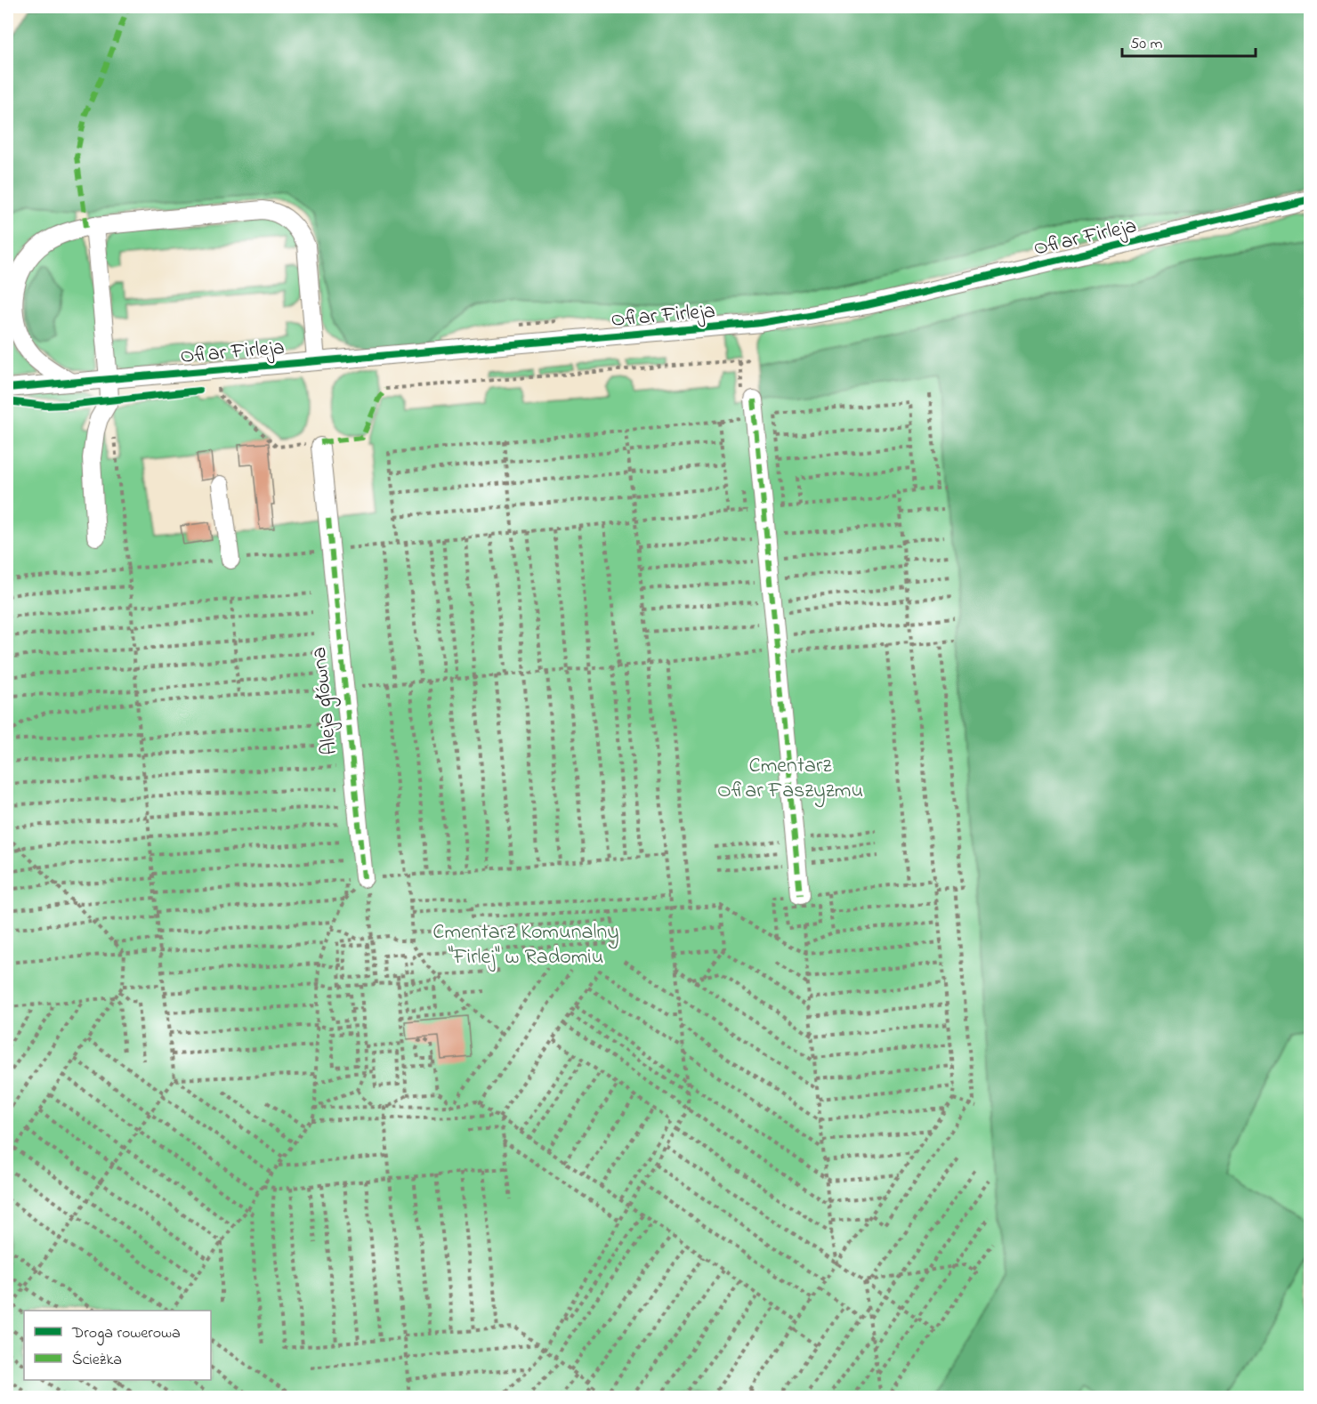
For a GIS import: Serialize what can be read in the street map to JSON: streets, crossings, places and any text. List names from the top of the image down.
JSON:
{
  "streets": {
    "street": ["Ofiar Firleja", "Aleja główna"]
  },
  "parks": ["Cmentarz Ofiar Faszyzmu", "Cmentarz Komunalny \"Firlej\" w Radomiu"],
  "legend": ["Droga rowerowa", "Ścieżka"],
  "scale_bar": "50 m"
}
